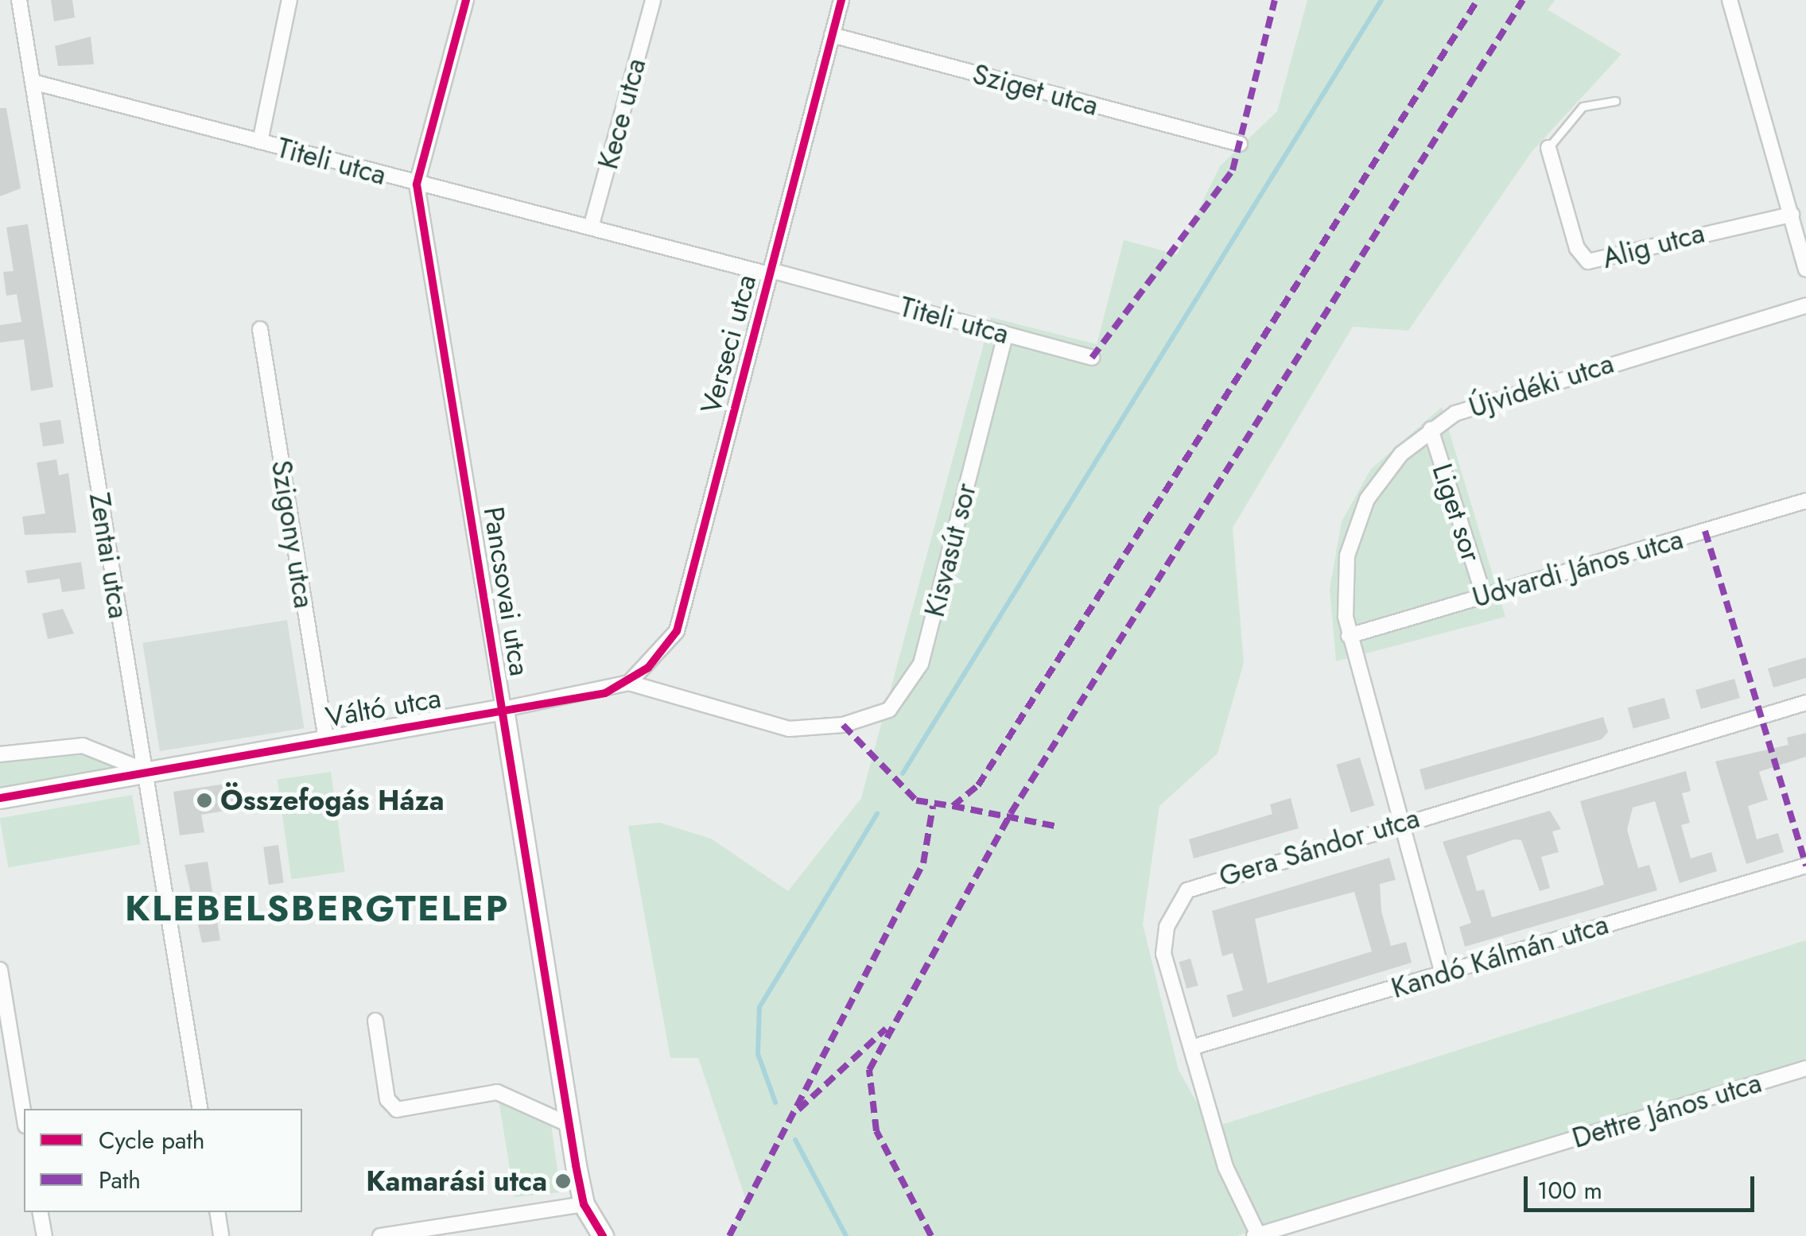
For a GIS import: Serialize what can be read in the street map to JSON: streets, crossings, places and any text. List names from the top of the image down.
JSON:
{
  "streets": {
    "street": [
      "Sziget utca",
      "Kece utca",
      "Titeli utca",
      "Alig utca",
      "Verseci utca",
      "Újvidéki utca",
      "Liget sor",
      "Szigony utca",
      "Kisvasút sor",
      "Zentai utca",
      "Udvardi János utca",
      "Pancsovai utca",
      "Váltó utca",
      "Gera Sándor utca",
      "Kandó Kálmán utca",
      "Dettre János utca"
    ]
  },
  "crossings": [
    ["Sziget utca", "Verseci utca"],
    ["Kece utca", "Titeli utca"],
    ["Titeli utca", "Verseci utca"],
    ["Titeli utca", "Kisvasút sor"],
    ["Titeli utca", "Zentai utca"],
    ["Titeli utca", "Pancsovai utca"],
    ["Verseci utca", "Váltó utca"],
    ["Újvidéki utca", "Liget sor"],
    ["Újvidéki utca", "Udvardi János utca"],
    ["Újvidéki utca", "Gera Sándor utca"],
    ["Újvidéki utca", "Kandó Kálmán utca"],
    ["Liget sor", "Udvardi János utca"],
    ["Szigony utca", "Váltó utca"],
    ["Kisvasút sor", "Váltó utca"],
    ["Zentai utca", "Váltó utca"],
    ["Pancsovai utca", "Váltó utca"],
    ["Gera Sándor utca", "Kandó Kálmán utca"],
    ["Gera Sándor utca", "Dettre János utca"]
  ],
  "districts": ["KLEBELSBERGTELEP"],
  "places": ["Összefogás Háza", "Kamarási utca"],
  "legend": ["Cycle path", "Path"],
  "scale_bar": "100 m"
}
